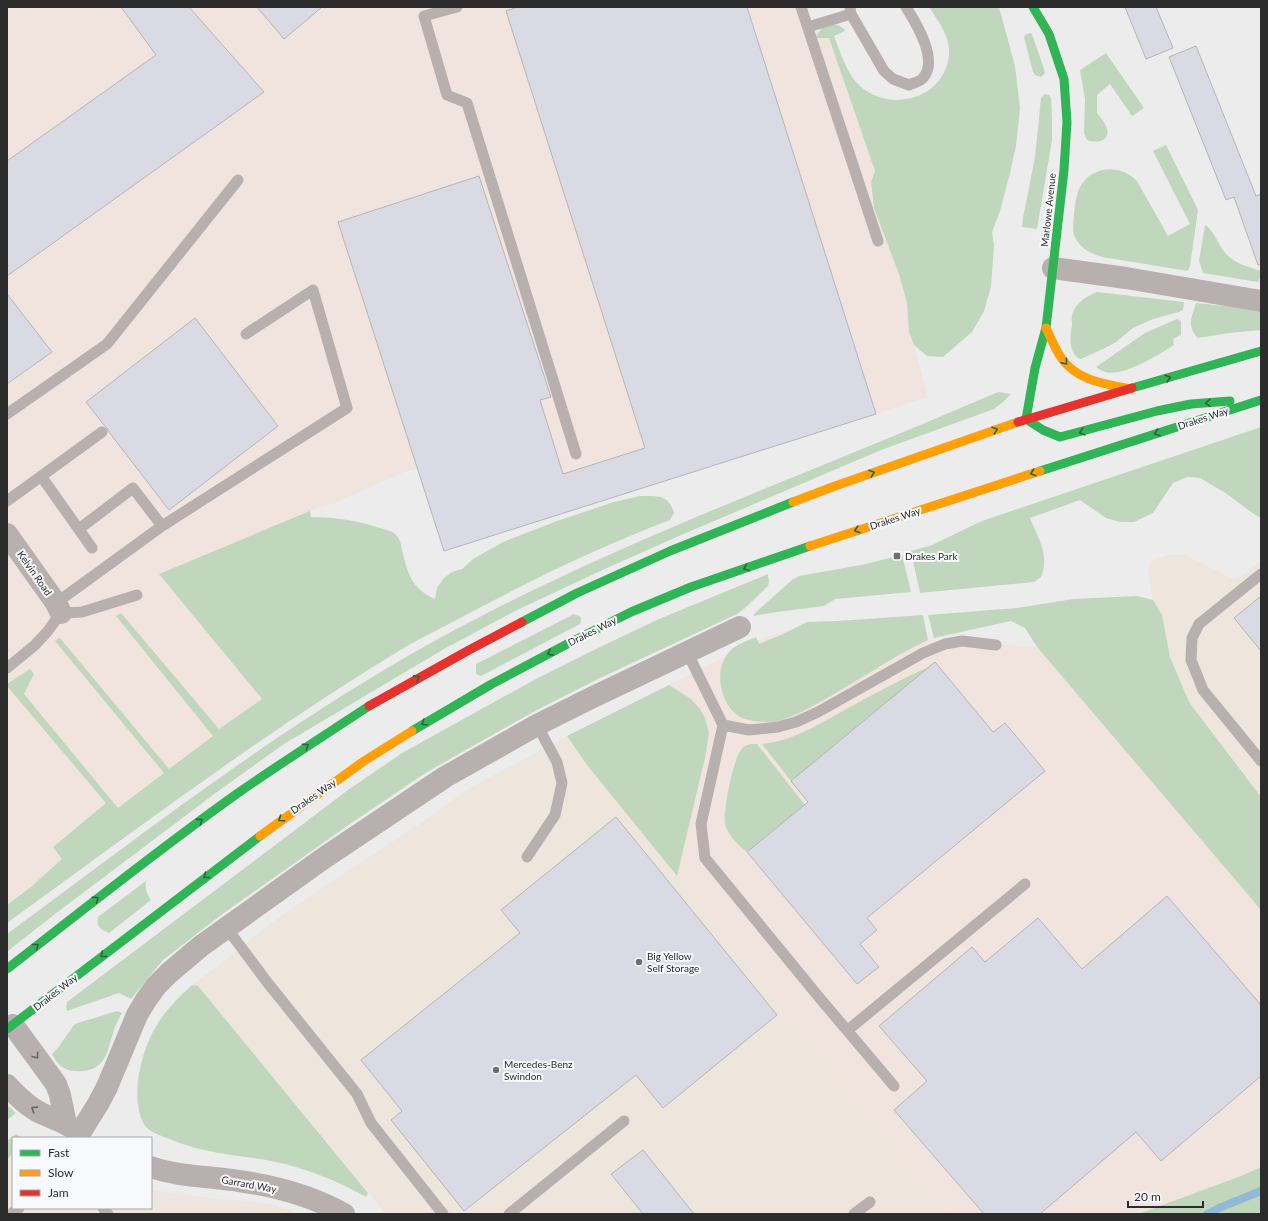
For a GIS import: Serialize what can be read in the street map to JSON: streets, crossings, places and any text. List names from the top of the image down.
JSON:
{
  "streets": {
    "main road": ["Marlowe Avenue", "Drakes Way"],
    "street": ["Kelvin Road", "Garrard Way"]
  },
  "places": {
    "transit": ["Drakes Park"],
    "other": ["Big Yellow Self Storage", "Mercedes-Benz Swindon"]
  },
  "legend": ["Fast", "Slow", "Jam"],
  "scale_bar": "20 m"
}
